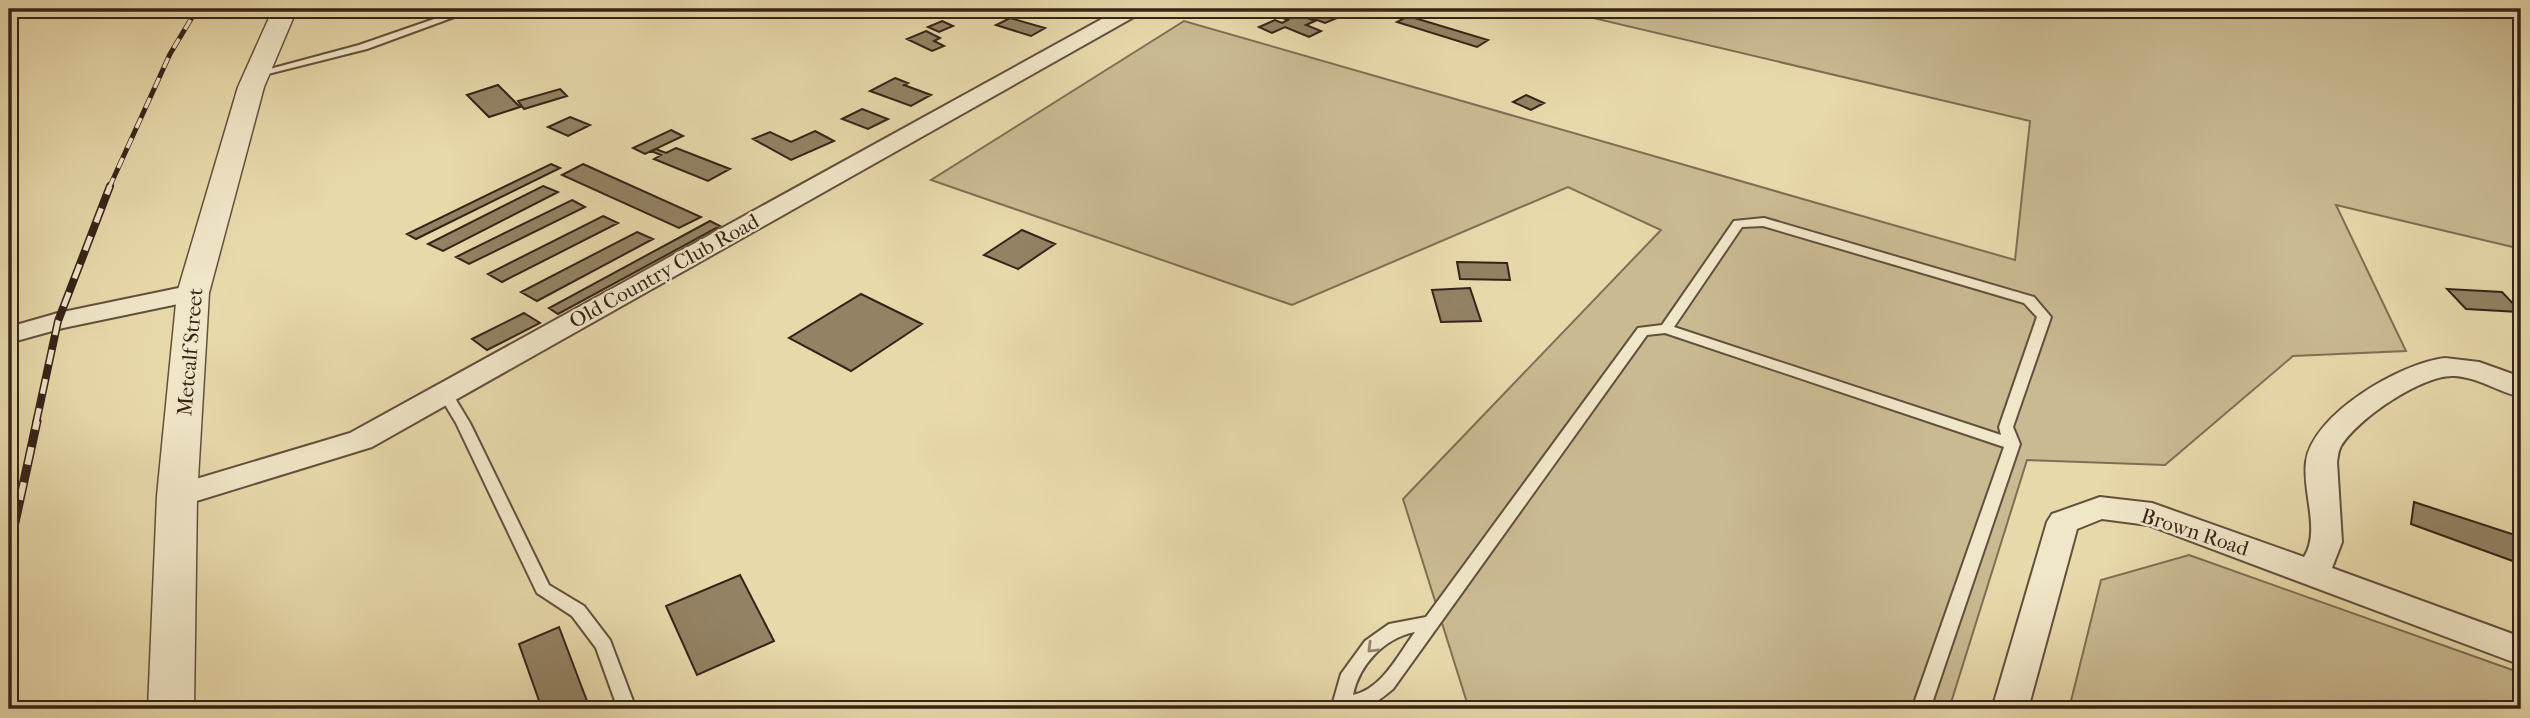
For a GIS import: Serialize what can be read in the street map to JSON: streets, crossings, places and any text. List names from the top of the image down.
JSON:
{
  "streets": {
    "street": ["Old Country Club Road", "Metcalf Street", "Brown Road"]
  },
  "crossings": [
    ["Old Country Club Road", "Metcalf Street"]
  ]
}
